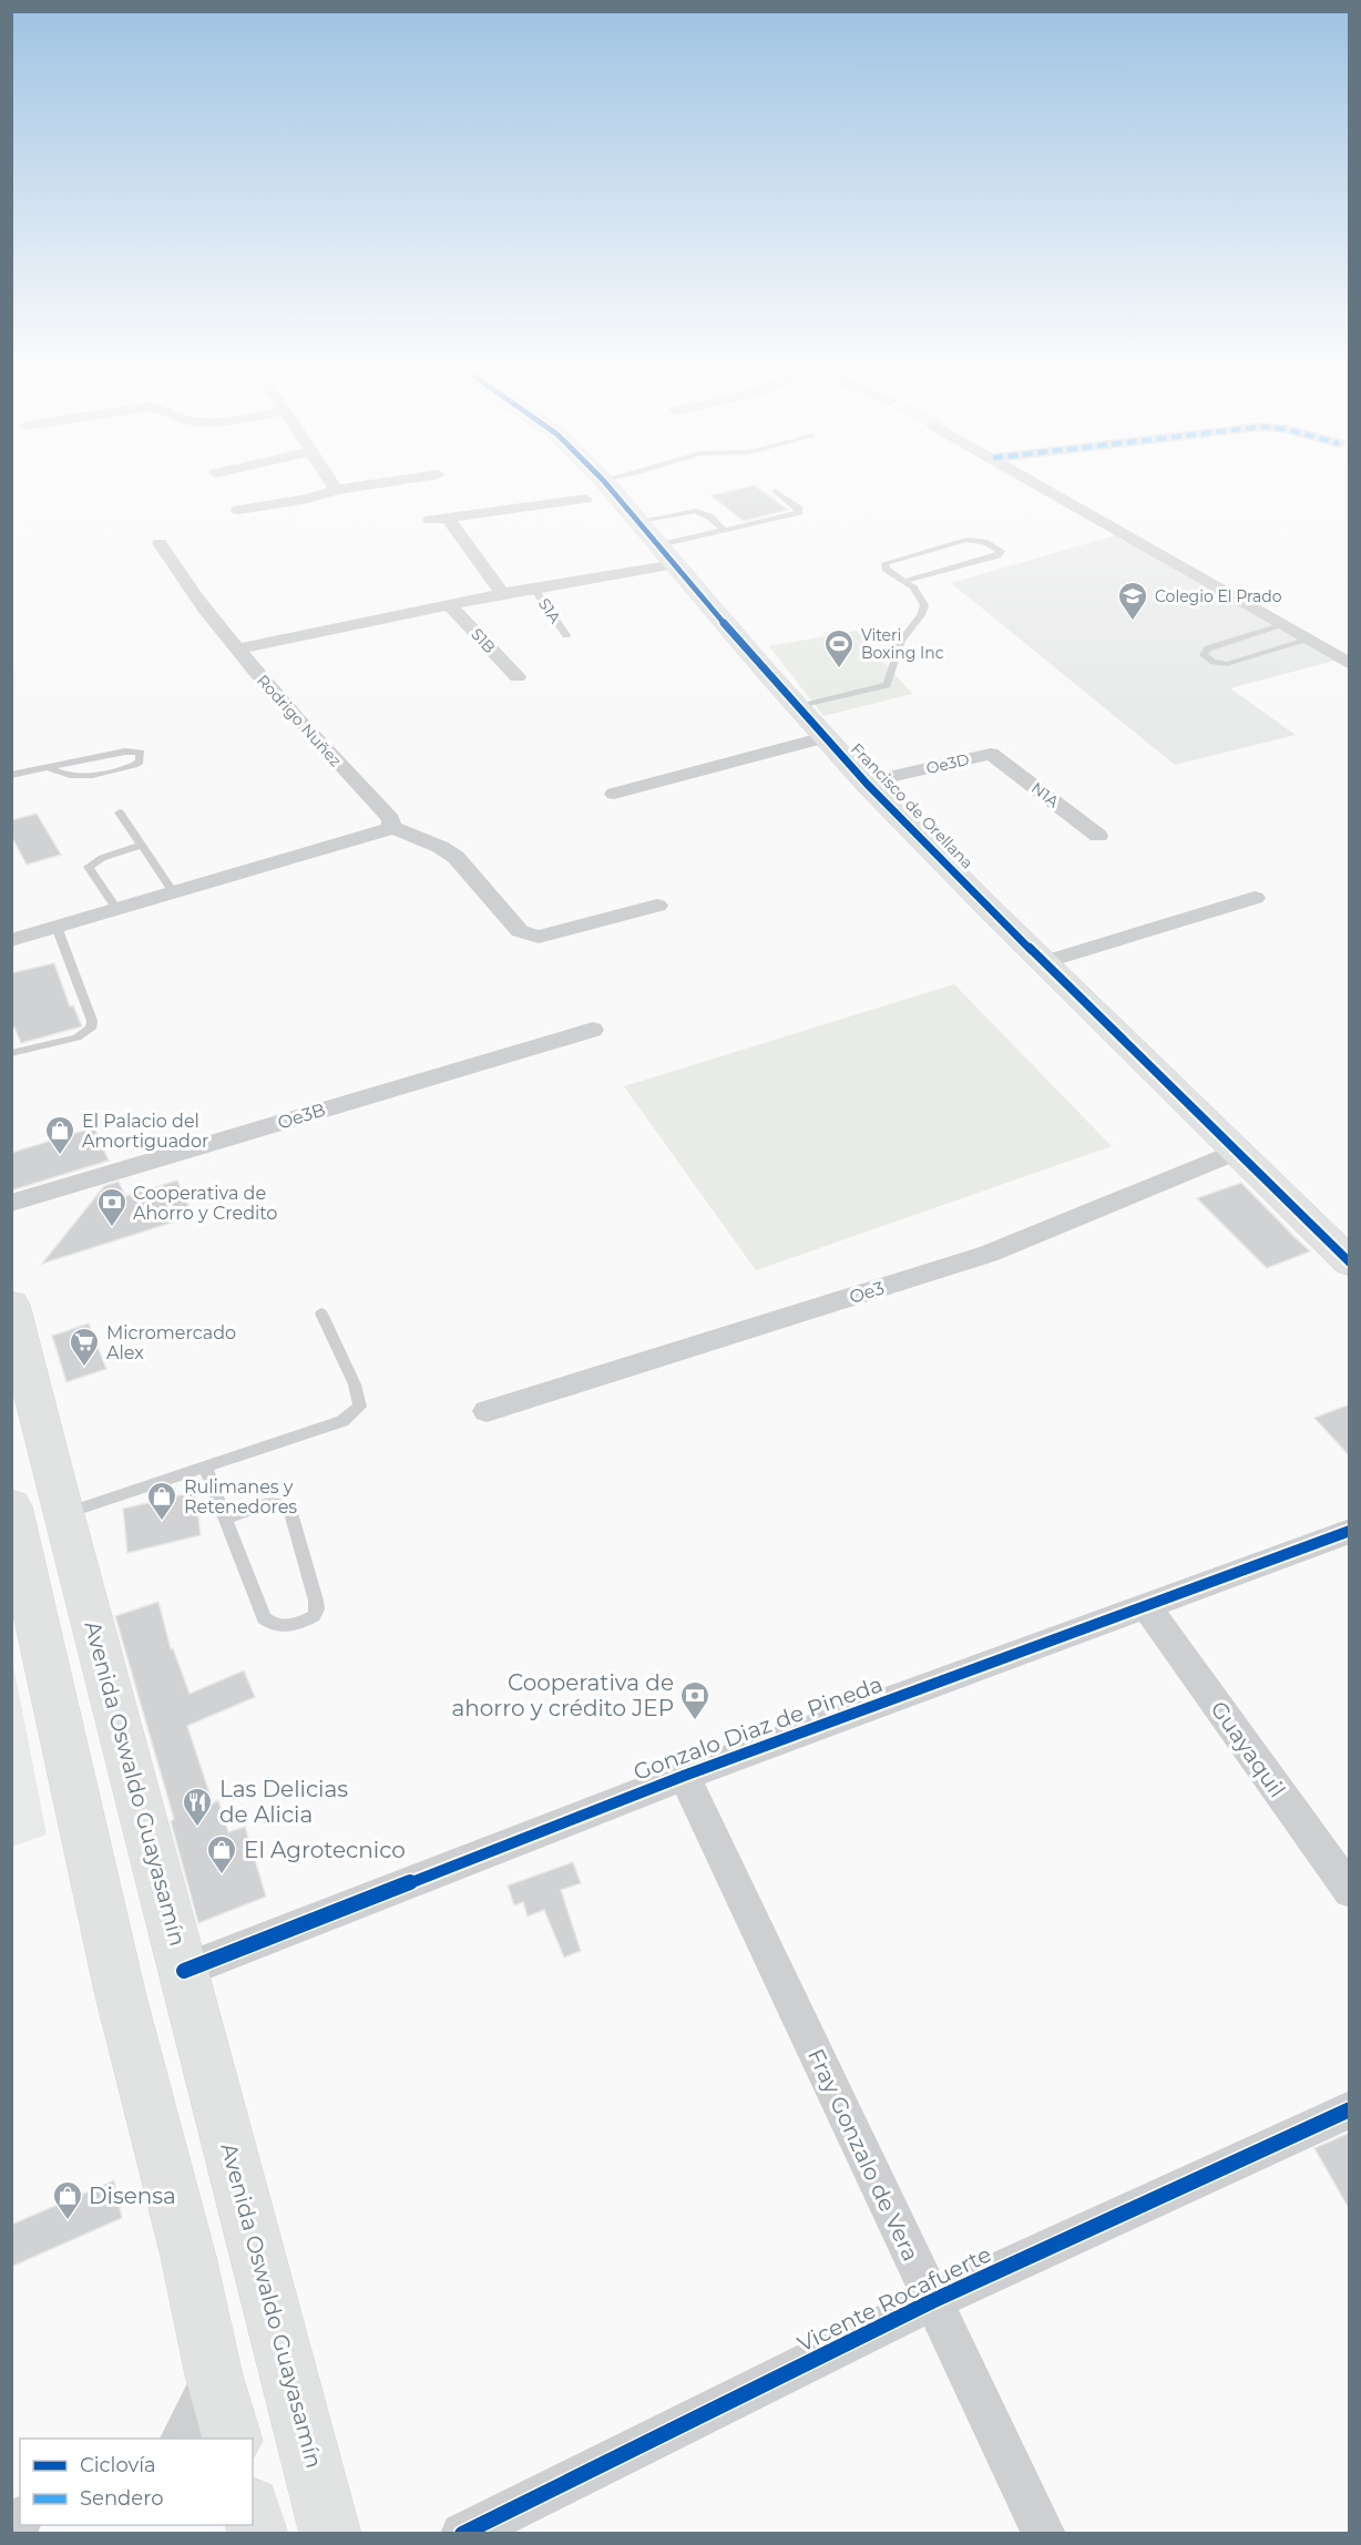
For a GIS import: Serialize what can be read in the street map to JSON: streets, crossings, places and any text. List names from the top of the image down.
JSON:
{
  "streets": {
    "street": [
      "S1B",
      "Rodrigo Nuñez",
      "Oe3D",
      "N1A",
      "Francisco de Orellana",
      "Oe3B",
      "Oe3",
      "Gonzalo Diaz de Pineda",
      "Guayaquil",
      "Avenida Oswaldo Guayasamín",
      "Fray Gonzalo de Vera",
      "Vicente Rocafuerte"
    ],
    "lane": ["S1A"]
  },
  "crossings": [
    ["Oe3D", "N1A"],
    ["Oe3D", "Francisco de Orellana"],
    ["Francisco de Orellana", "Oe3"],
    ["Gonzalo Diaz de Pineda", "Guayaquil"],
    ["Gonzalo Diaz de Pineda", "Avenida Oswaldo Guayasamín"],
    ["Gonzalo Diaz de Pineda", "Fray Gonzalo de Vera"],
    ["Fray Gonzalo de Vera", "Vicente Rocafuerte"]
  ],
  "places": {
    "school or university": ["Colegio El Prado"],
    "sports": ["Viteri Boxing Inc"],
    "shop": [
      "El Palacio del Amortiguador",
      "Rulimanes y Retenedores",
      "El Agrotecnico",
      "Disensa"
    ],
    "bank": ["Cooperativa de Ahorro y Credito", "Cooperativa de ahorro y crédito JEP"],
    "supermarket": ["Micromercado Alex"],
    "restaurant": ["Las Delicias de Alicia"]
  },
  "legend": ["Ciclovía", "Sendero"]
}
